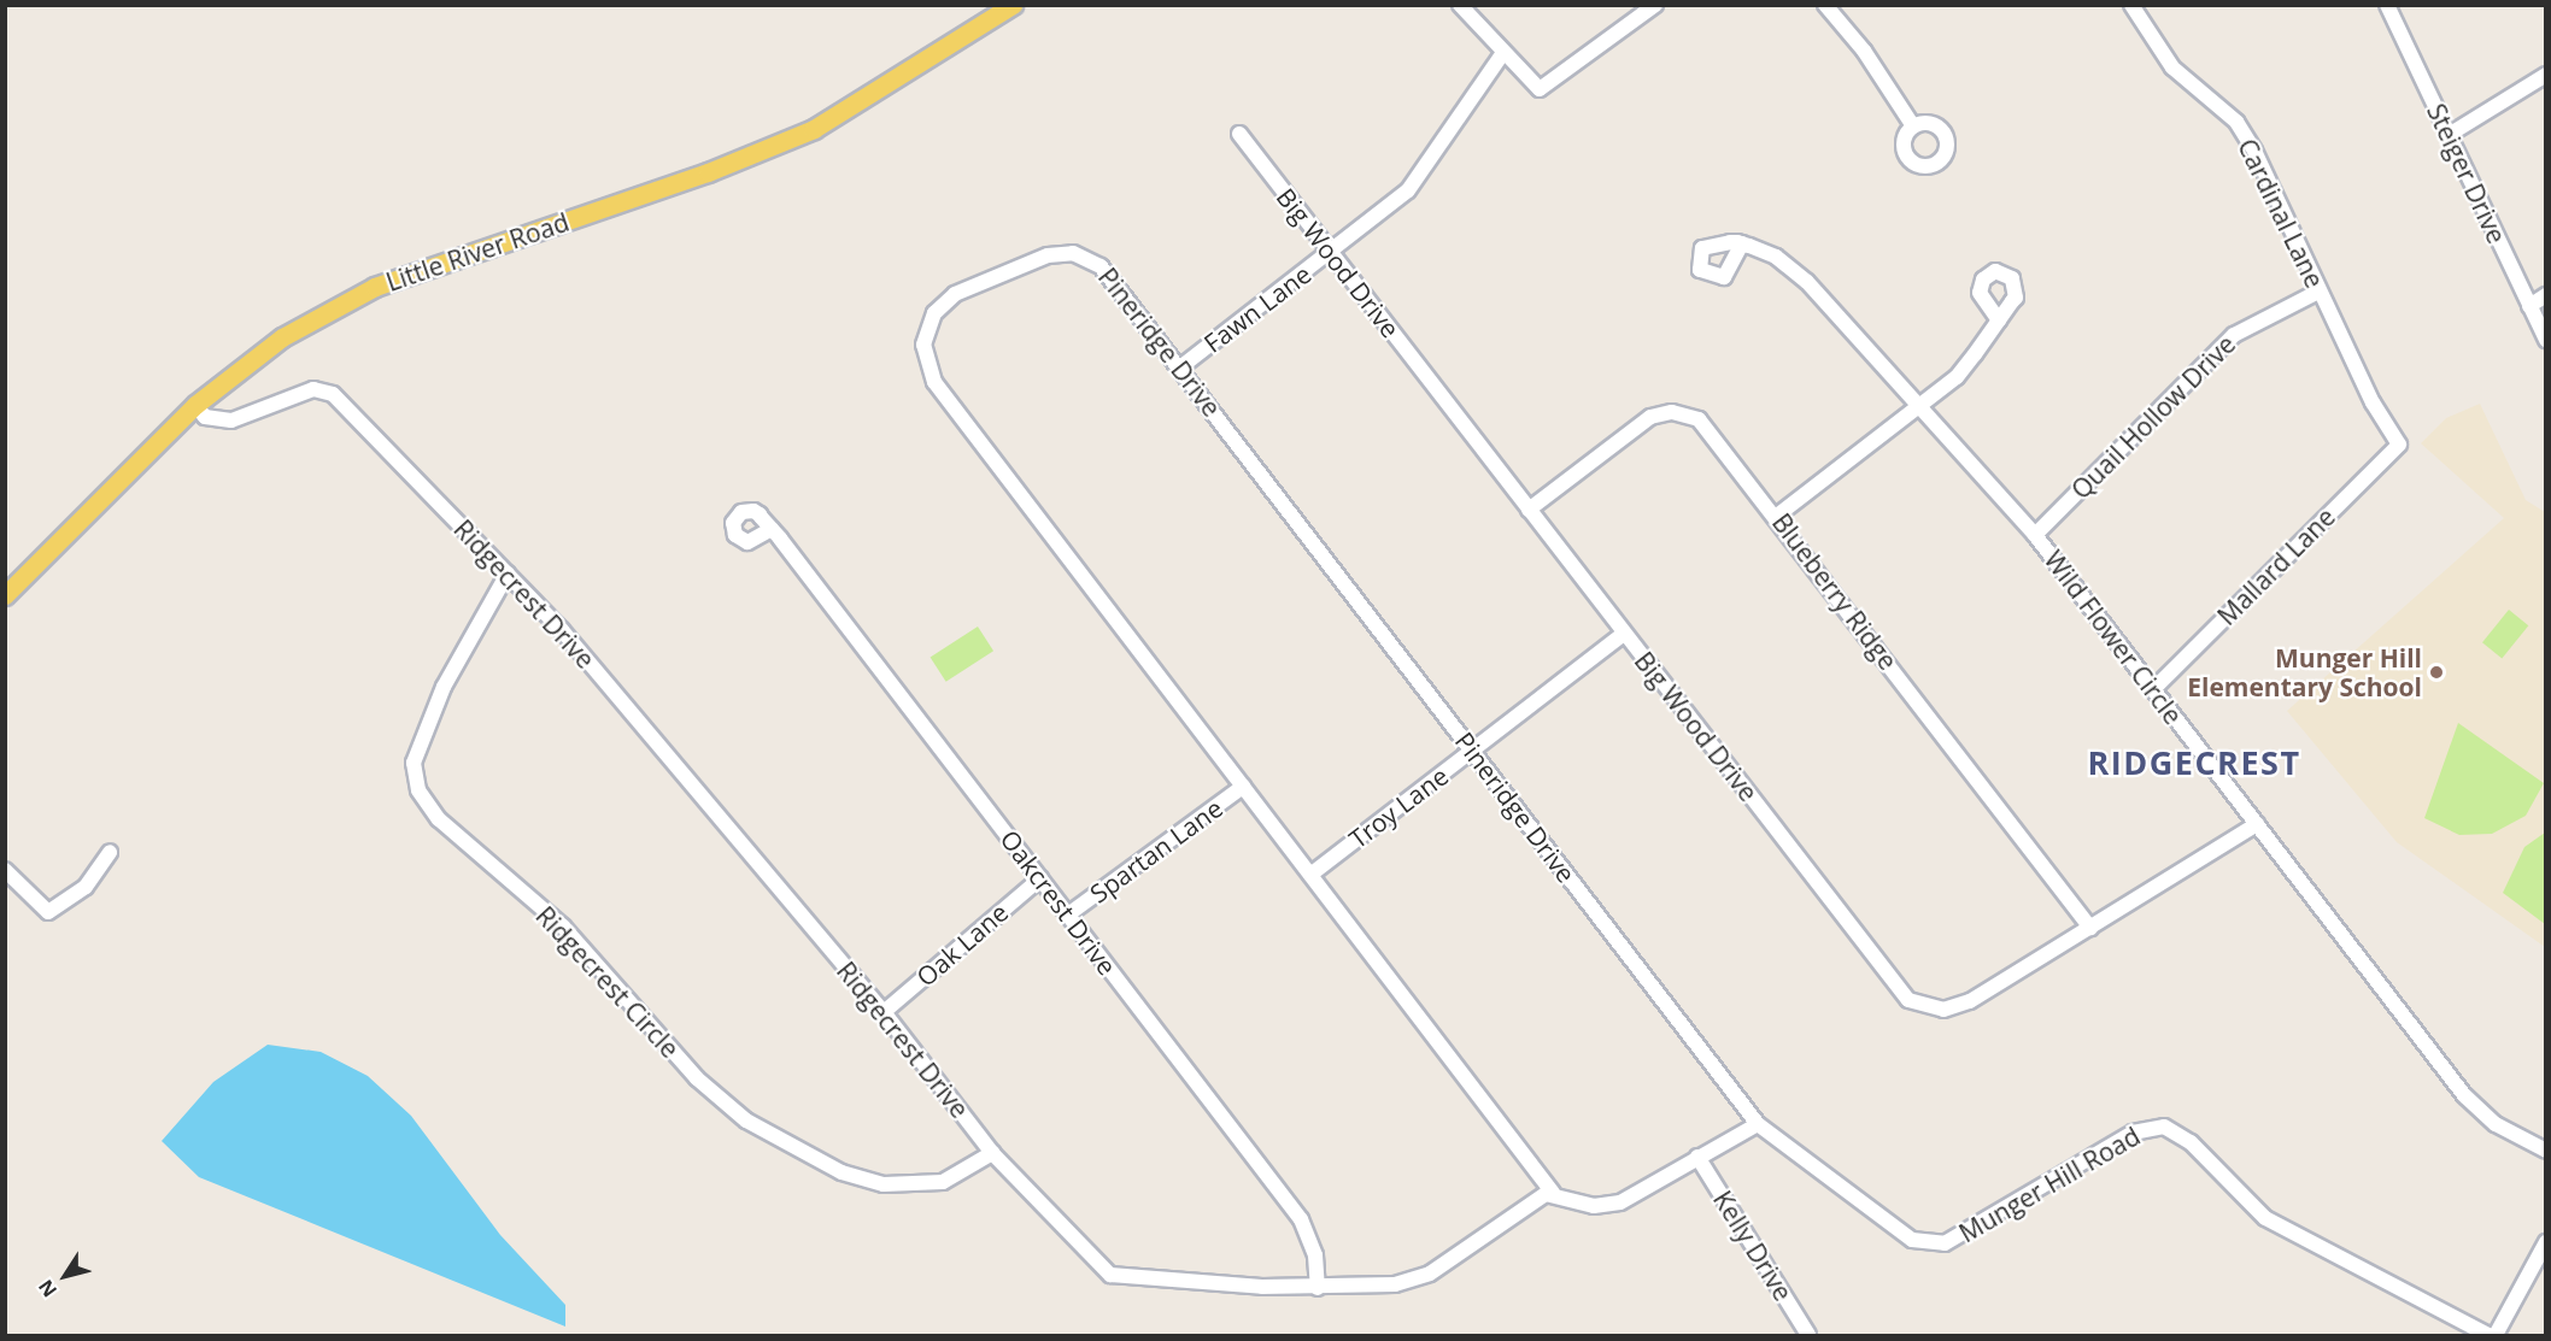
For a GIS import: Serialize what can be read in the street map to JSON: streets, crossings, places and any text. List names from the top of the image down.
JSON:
{
  "streets": {
    "main road": ["Little River Road"],
    "street": [
      "Steiger Drive",
      "Cardinal Lane",
      "Big Wood Drive",
      "Fawn Lane",
      "Pineridge Drive",
      "Quail Hollow Drive",
      "Mallard Lane",
      "Blueberry Ridge",
      "Ridgecrest Drive",
      "Wild Flower Circle",
      "Troy Lane",
      "Spartan Lane",
      "Oakcrest Drive",
      "Oak Lane",
      "Ridgecrest Circle",
      "Munger Hill Road",
      "Kelly Drive"
    ]
  },
  "crossings": [
    ["Cardinal Lane", "Quail Hollow Drive"],
    ["Cardinal Lane", "Mallard Lane"],
    ["Little River Road", "Ridgecrest Drive"],
    ["Big Wood Drive", "Fawn Lane"],
    ["Big Wood Drive", "Blueberry Ridge"],
    ["Big Wood Drive", "Wild Flower Circle"],
    ["Big Wood Drive", "Troy Lane"],
    ["Fawn Lane", "Pineridge Drive"],
    ["Pineridge Drive", "Ridgecrest Drive"],
    ["Pineridge Drive", "Troy Lane"],
    ["Pineridge Drive", "Spartan Lane"],
    ["Pineridge Drive", "Munger Hill Road"],
    ["Quail Hollow Drive", "Wild Flower Circle"],
    ["Mallard Lane", "Wild Flower Circle"],
    ["Ridgecrest Drive", "Oakcrest Drive"],
    ["Ridgecrest Drive", "Oak Lane"],
    ["Ridgecrest Drive", "Ridgecrest Circle"],
    ["Spartan Lane", "Oakcrest Drive"],
    ["Oakcrest Drive", "Oak Lane"]
  ],
  "districts": ["RIDGECREST"],
  "places": ["Munger Hill Elementary School"],
  "north": "bottom left"
}
